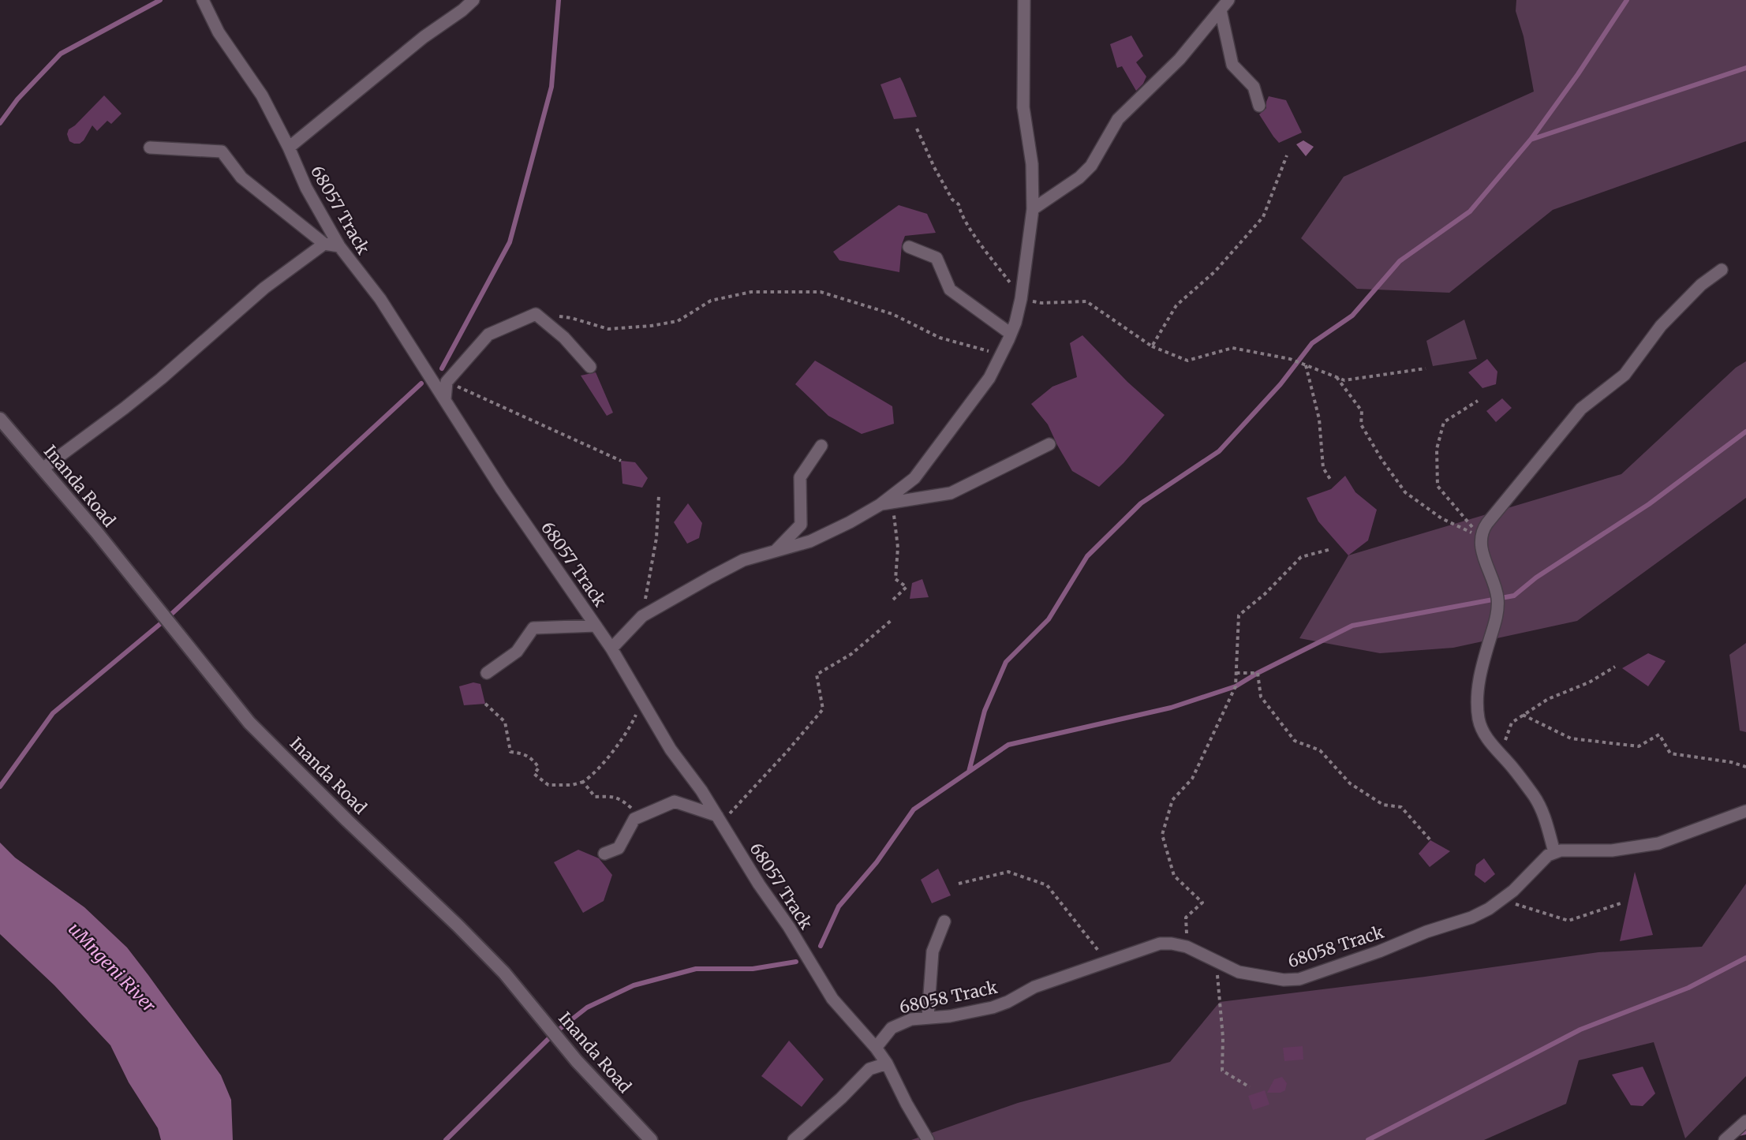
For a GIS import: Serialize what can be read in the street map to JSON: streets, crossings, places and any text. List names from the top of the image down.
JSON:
{
  "streets": {
    "street": ["68057 Track", "Inanda Road", "68058 Track"]
  },
  "crossings": [
    ["68057 Track", "68058 Track"]
  ],
  "water": ["uMngeni River"]
}
